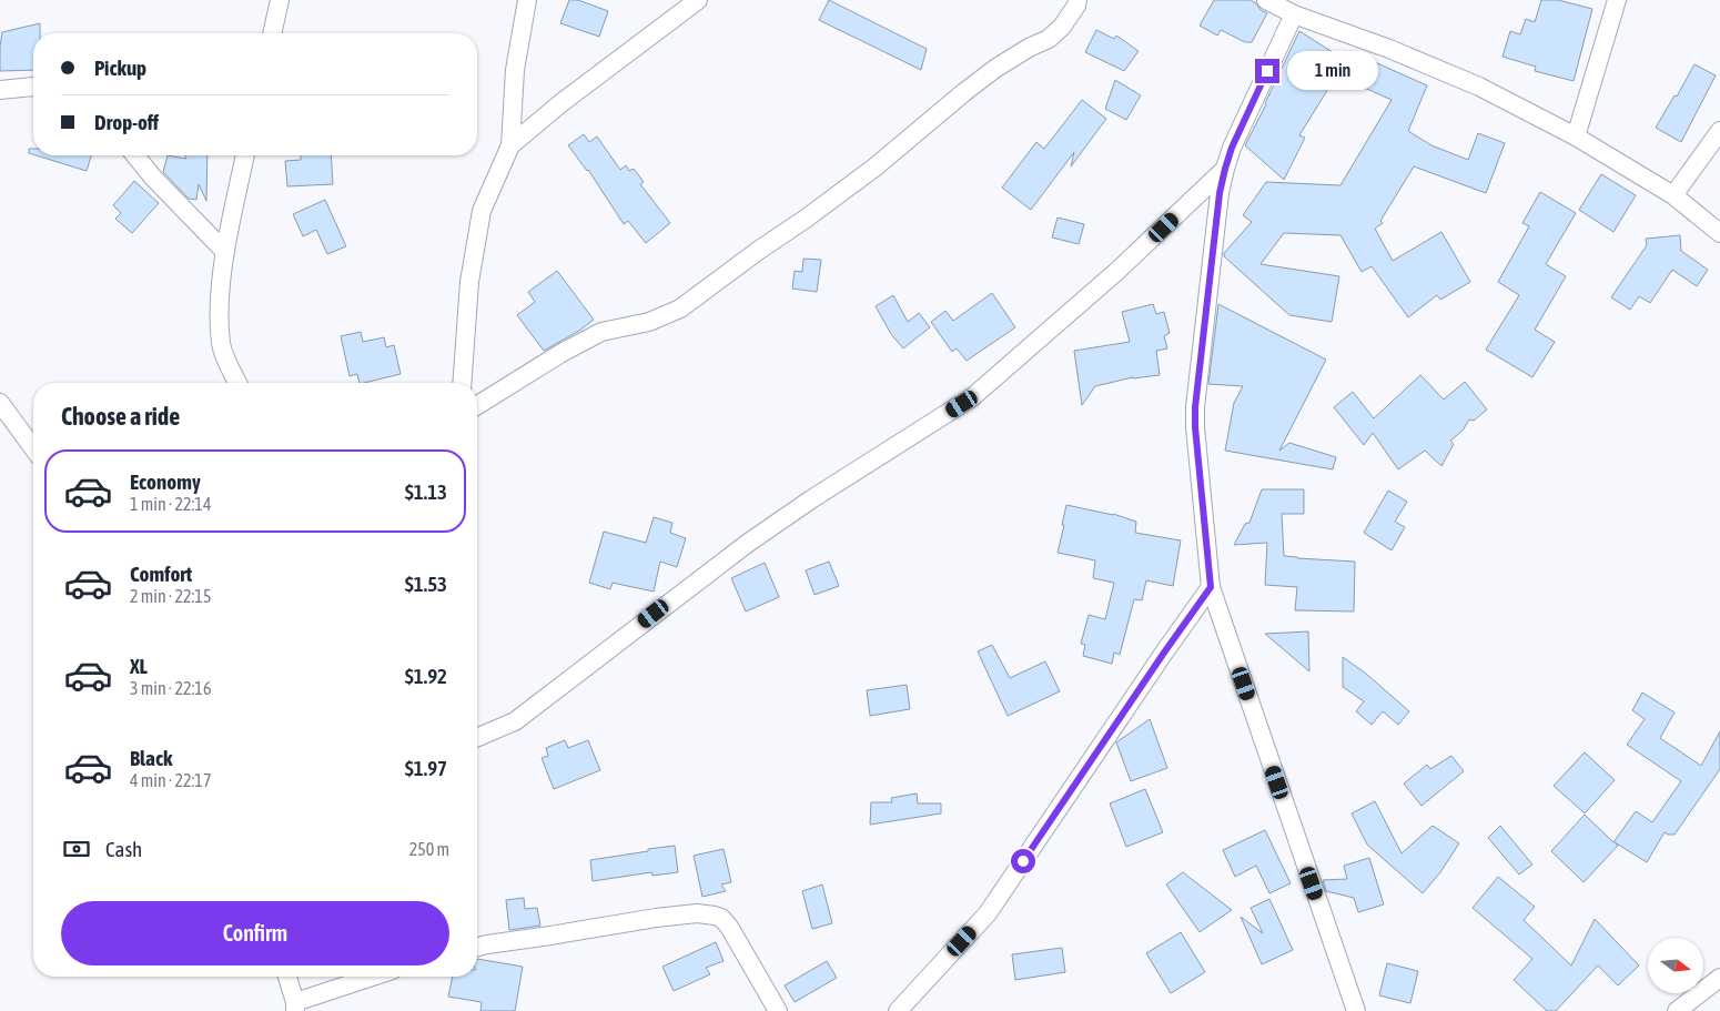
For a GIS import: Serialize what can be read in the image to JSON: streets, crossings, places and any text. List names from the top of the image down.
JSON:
{
  "north": "right",
  "page": {
    "banner": ["Pickup", "Drop-off"],
    "bubble": "1 min",
    "heading": "Choose a ride",
    "list": [
      {
        "name": "Economy",
        "note": "1 min · 22:14",
        "value": "$1.13"
      },
      {
        "name": "Comfort",
        "note": "2 min · 22:15",
        "value": "$1.53"
      },
      {
        "name": "XL",
        "note": "3 min · 22:16",
        "value": "$1.92"
      },
      {
        "name": "Black",
        "note": "4 min · 22:17",
        "value": "$1.97"
      }
    ],
    "pay": ["Cash", "250 m"],
    "buttons": "Confirm"
  }
}
